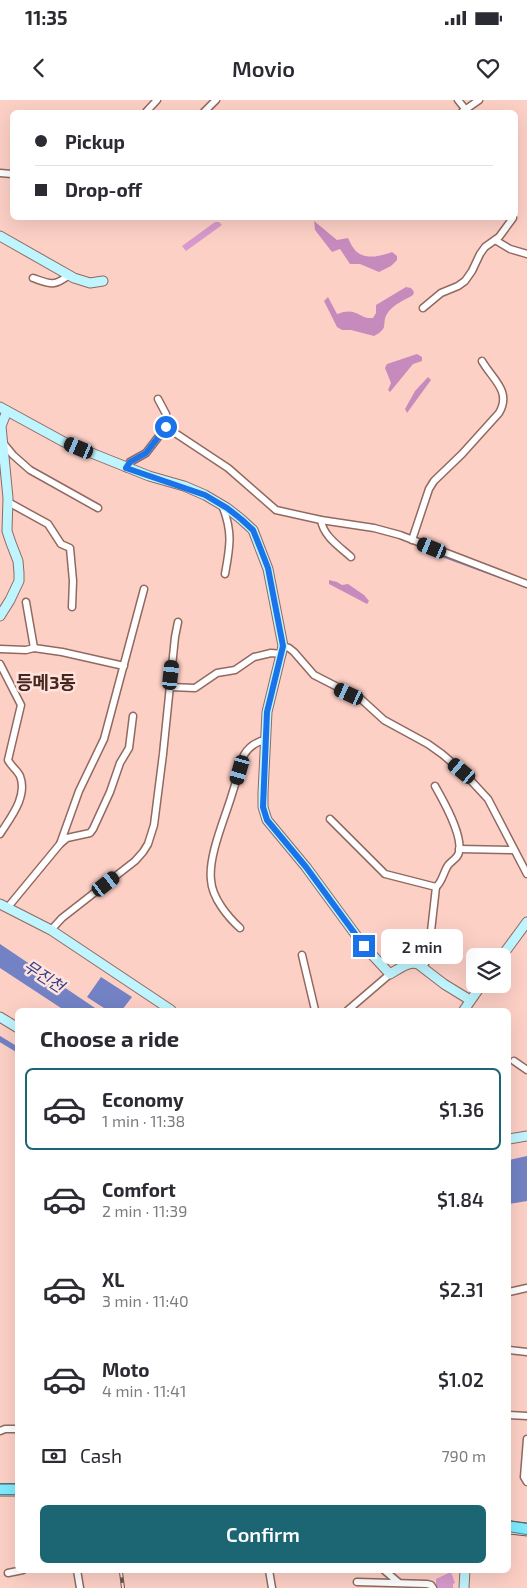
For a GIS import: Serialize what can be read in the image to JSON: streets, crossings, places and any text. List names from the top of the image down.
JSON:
{
  "districts": ["등메3동"],
  "water": ["무진천"],
  "page": {
    "status": "11:35",
    "header": "Movio",
    "banner": ["Pickup", "Drop-off"],
    "bubble": "2 min",
    "heading": "Choose a ride",
    "list": [
      {
        "name": "Economy",
        "note": "1 min · 11:38",
        "value": "$1.36"
      },
      {
        "name": "Comfort",
        "note": "2 min · 11:39",
        "value": "$1.84"
      },
      {
        "name": "XL",
        "note": "3 min · 11:40",
        "value": "$2.31"
      },
      {
        "name": "Moto",
        "note": "4 min · 11:41",
        "value": "$1.02"
      }
    ],
    "pay": ["Cash", "790 m"],
    "buttons": "Confirm"
  }
}
